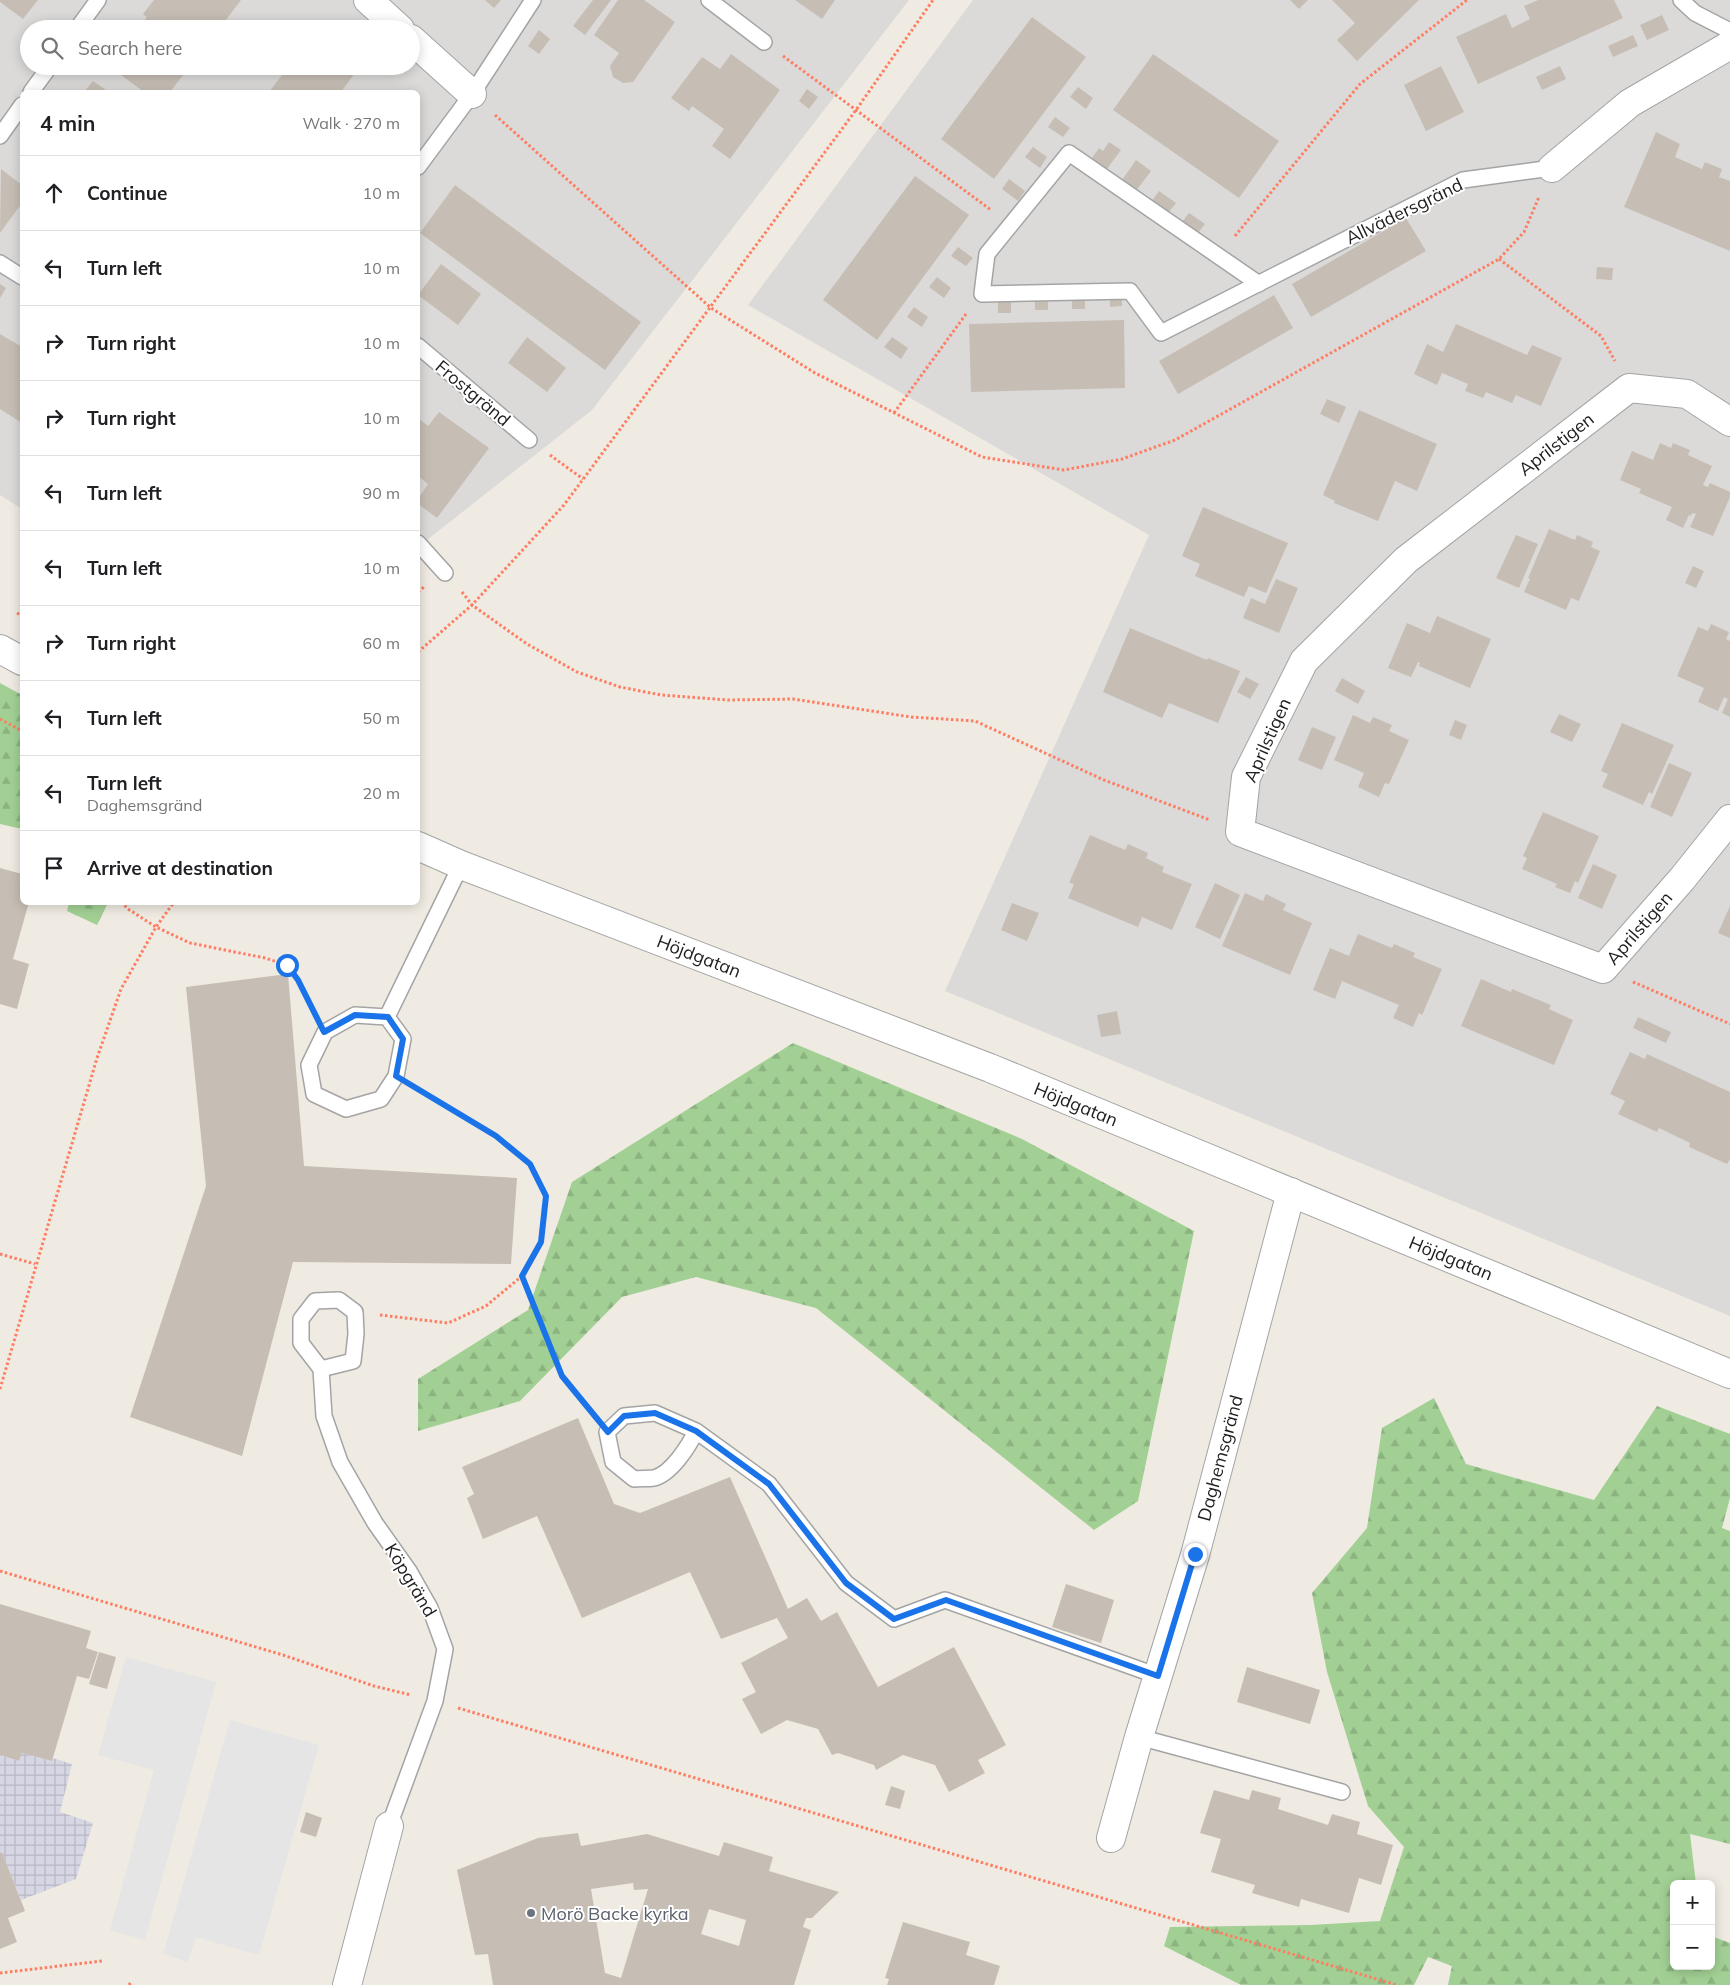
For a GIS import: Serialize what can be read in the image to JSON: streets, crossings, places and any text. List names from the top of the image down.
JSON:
{
  "streets": {
    "street": ["Aprilstigen", "Höjdgatan", "Daghemsgränd"],
    "lane": ["Allvädersgränd", "Frostgränd", "Köpgränd"]
  },
  "crossings": [
    ["Höjdgatan", "Daghemsgränd"]
  ],
  "places": ["Morö Backe kyrka"],
  "page": {
    "search": "Search here",
    "heading": ["4 min", "Walk · 270 m"],
    "list": [
      ["Continue", "10 m"],
      ["Turn left", "10 m"],
      ["Turn right", "10 m"],
      ["Turn right", "10 m"],
      ["Turn left", "90 m"],
      ["Turn left", "10 m"],
      ["Turn right", "60 m"],
      ["Turn left", "50 m"],
      ["Turn left", "Daghemsgränd", "20 m"],
      "Arrive at destination"
    ],
    "map_buttons": ["+", "−"]
  }
}
